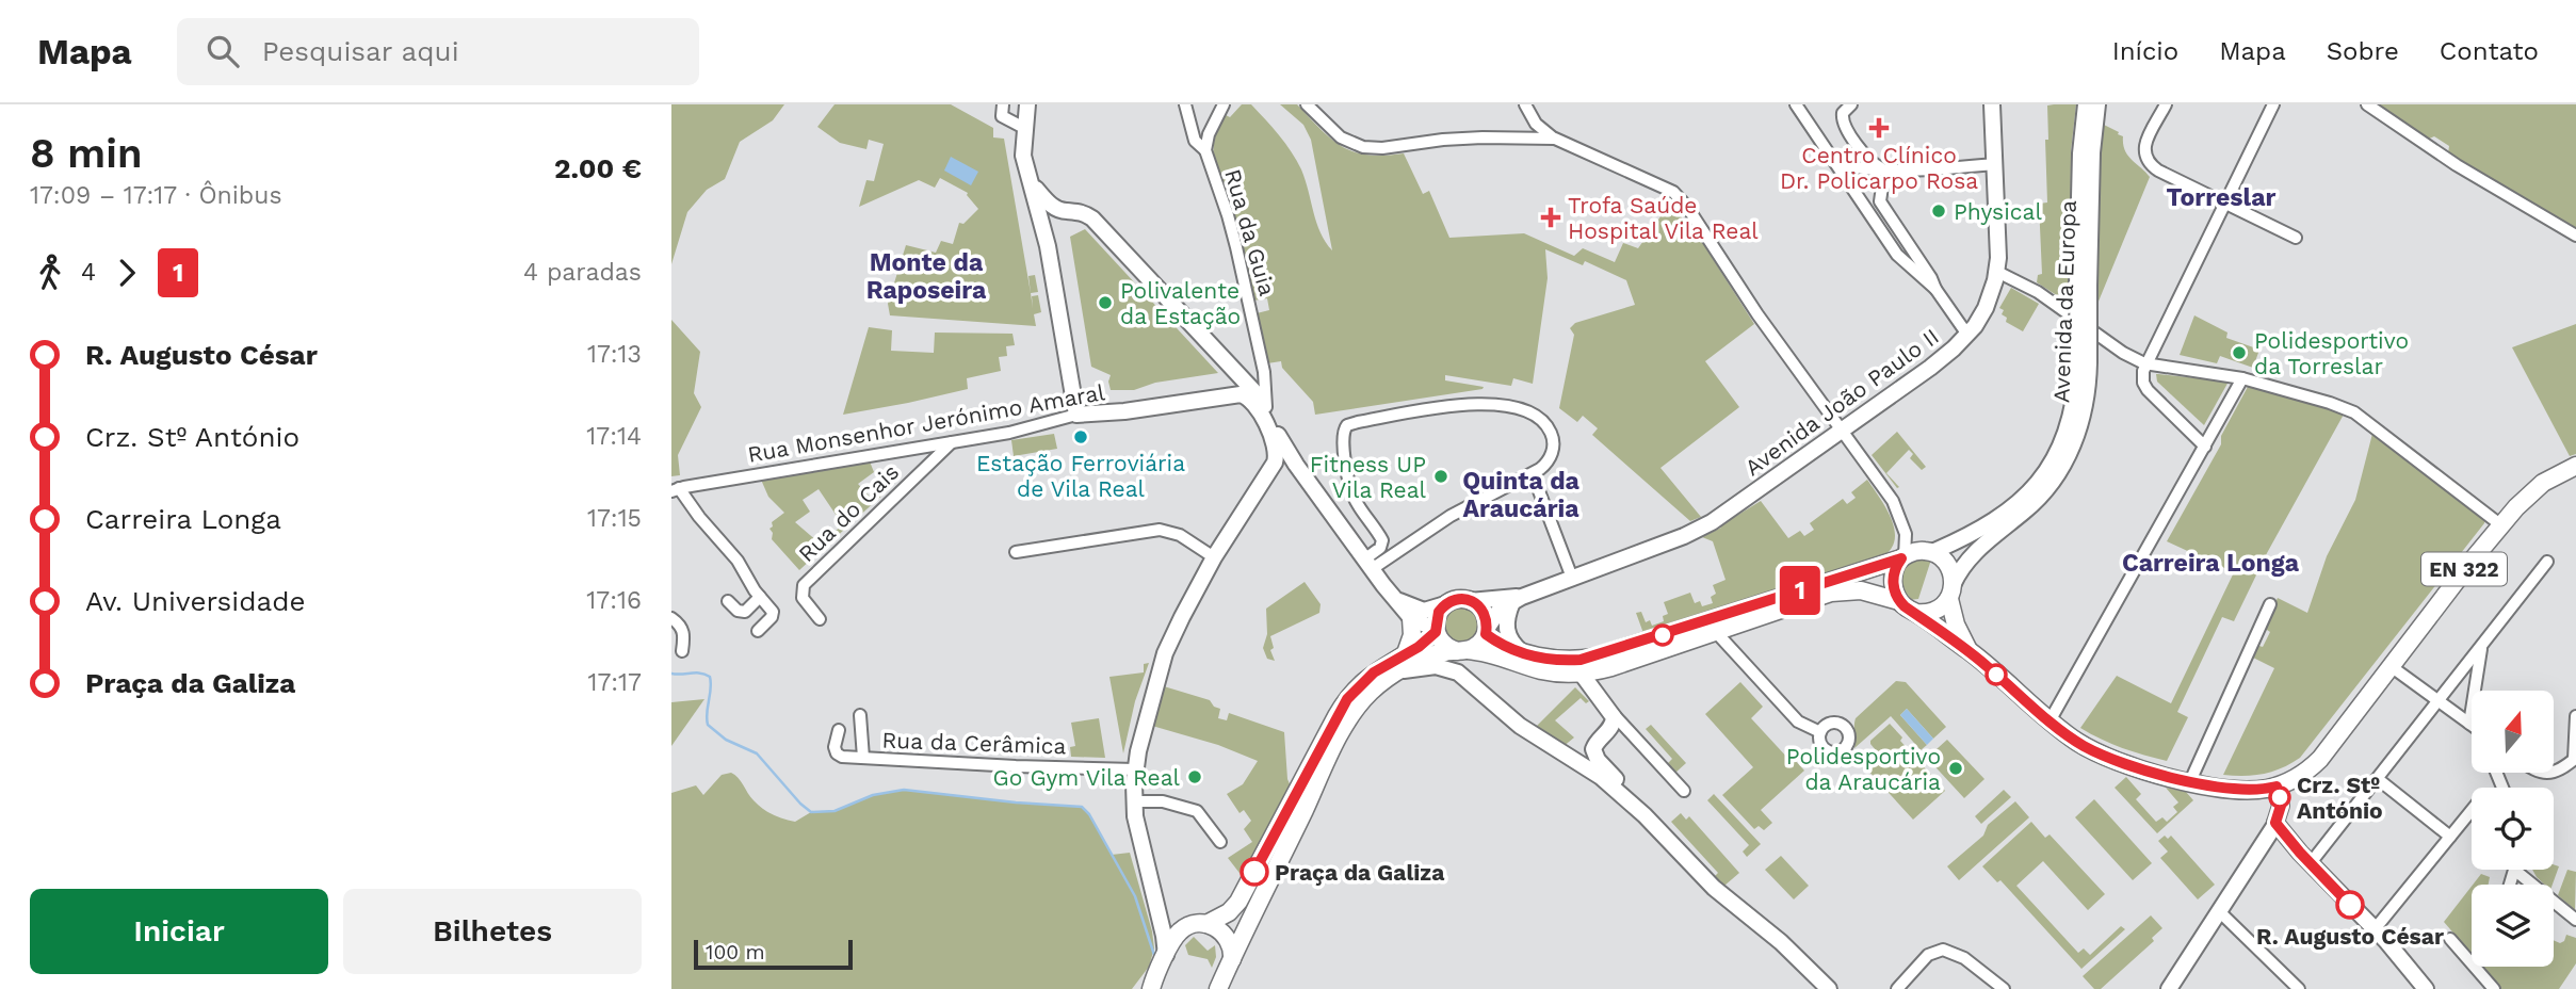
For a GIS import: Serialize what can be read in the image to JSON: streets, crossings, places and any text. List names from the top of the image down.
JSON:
{
  "streets": {
    "main road": [
      "Avenida da Europa",
      "Avenida João Paulo II",
      "Rua Monsenhor Jerónimo Amaral",
      "EN 322"
    ],
    "street": ["Rua da Guia", "Rua do Cais", "Rua da Cerâmica"]
  },
  "crossings": [
    ["Avenida da Europa", "EN 322"],
    ["Rua Monsenhor Jerónimo Amaral", "Rua do Cais"]
  ],
  "districts": [
    "Torreslar",
    "Monte da Raposeira",
    "Quinta da Araucária",
    "Carreira Longa"
  ],
  "places": {
    "health": ["Centro Clínico Dr. Policarpo Rosa", "Trofa Saúde Hospital Vila Real"],
    "other": [
      "Physical",
      "Polivalente da Estação",
      "Polidesportivo da Torreslar",
      "Estação Ferroviária de Vila Real",
      "Fitness UP Vila Real",
      "Polidesportivo da Araucária",
      "Go Gym Vila Real",
      "Crz. Stº António",
      "Praça da Galiza",
      "R. Augusto César"
    ]
  },
  "lines": ["bus line 1"],
  "scale_bar": "100 m",
  "north": "top",
  "page": {
    "header": "Mapa",
    "search": "Pesquisar aqui",
    "nav": [
      "Início",
      "Mapa",
      "Sobre",
      "Contato"
    ],
    "heading": ["8 min", "17:09 – 17:17 · Ônibus", "2.00 €"],
    "on_map": "1",
    "legs": ["4", "1", "4 paradas"],
    "list": [
      {
        "name": "R. Augusto César",
        "value": "17:13"
      },
      {
        "name": "Crz. Stº António",
        "value": "17:14"
      },
      {
        "name": "Carreira Longa",
        "value": "17:15"
      },
      {
        "name": "Av. Universidade",
        "value": "17:16"
      },
      {
        "name": "Praça da Galiza",
        "value": "17:17"
      }
    ],
    "buttons": ["Iniciar", "Bilhetes"],
    "scale": "100 m"
  }
}
